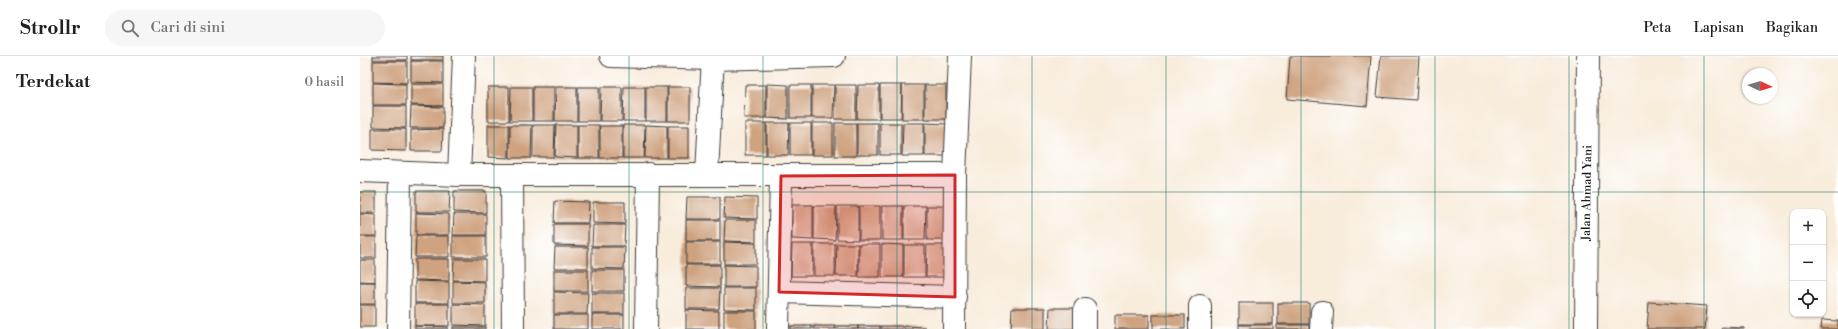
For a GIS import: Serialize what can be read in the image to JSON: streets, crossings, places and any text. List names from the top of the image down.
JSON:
{
  "streets": {
    "street": ["Jalan Ahmad Yani"]
  },
  "north": "right",
  "page": {
    "header": "Strollr",
    "search": "Cari di sini",
    "nav": ["Peta", "Lapisan", "Bagikan"],
    "heading": ["Terdekat", "0 hasil"],
    "map_buttons": ["+", "−"]
  }
}
